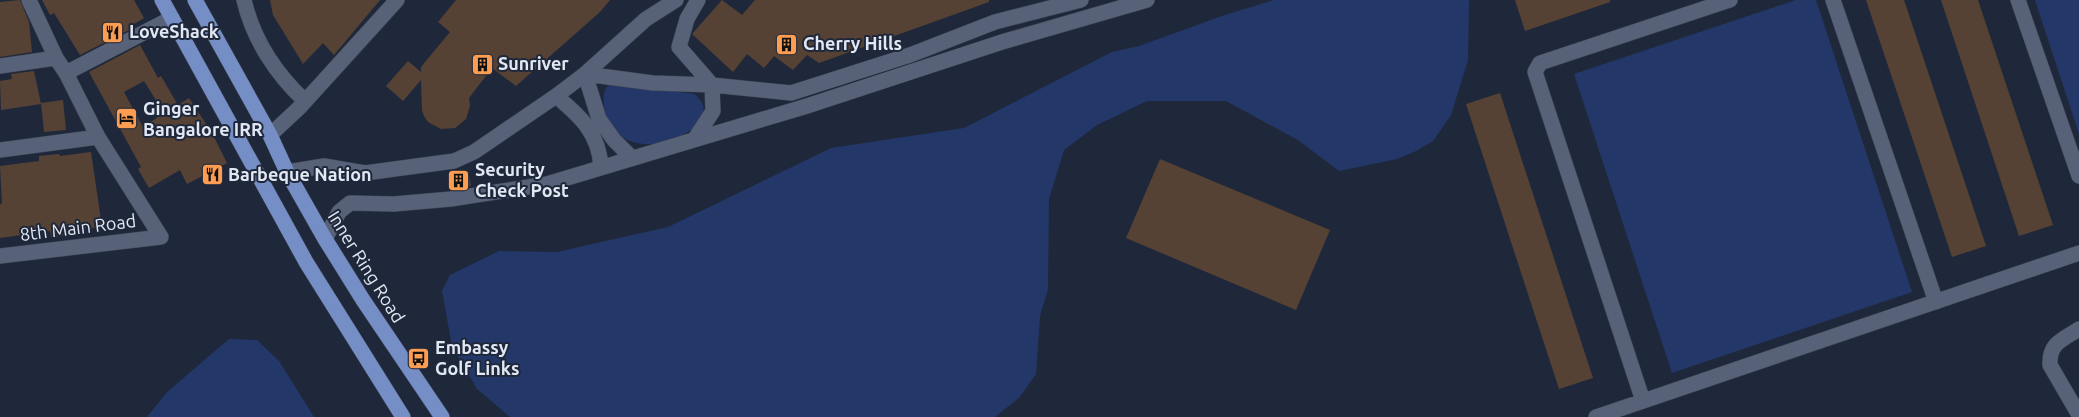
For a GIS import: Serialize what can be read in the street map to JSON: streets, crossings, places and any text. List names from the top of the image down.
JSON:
{
  "streets": {
    "main road": ["Inner Ring Road"],
    "street": ["8th Main Road"]
  },
  "places": {
    "restaurant": ["LoveShack", "Barbeque Nation"],
    "building": ["Cherry Hills", "Sunriver", "Security Check Post"],
    "hotel": ["Ginger Bangalore IRR"],
    "bus stop": ["Embassy Golf Links"]
  }
}
